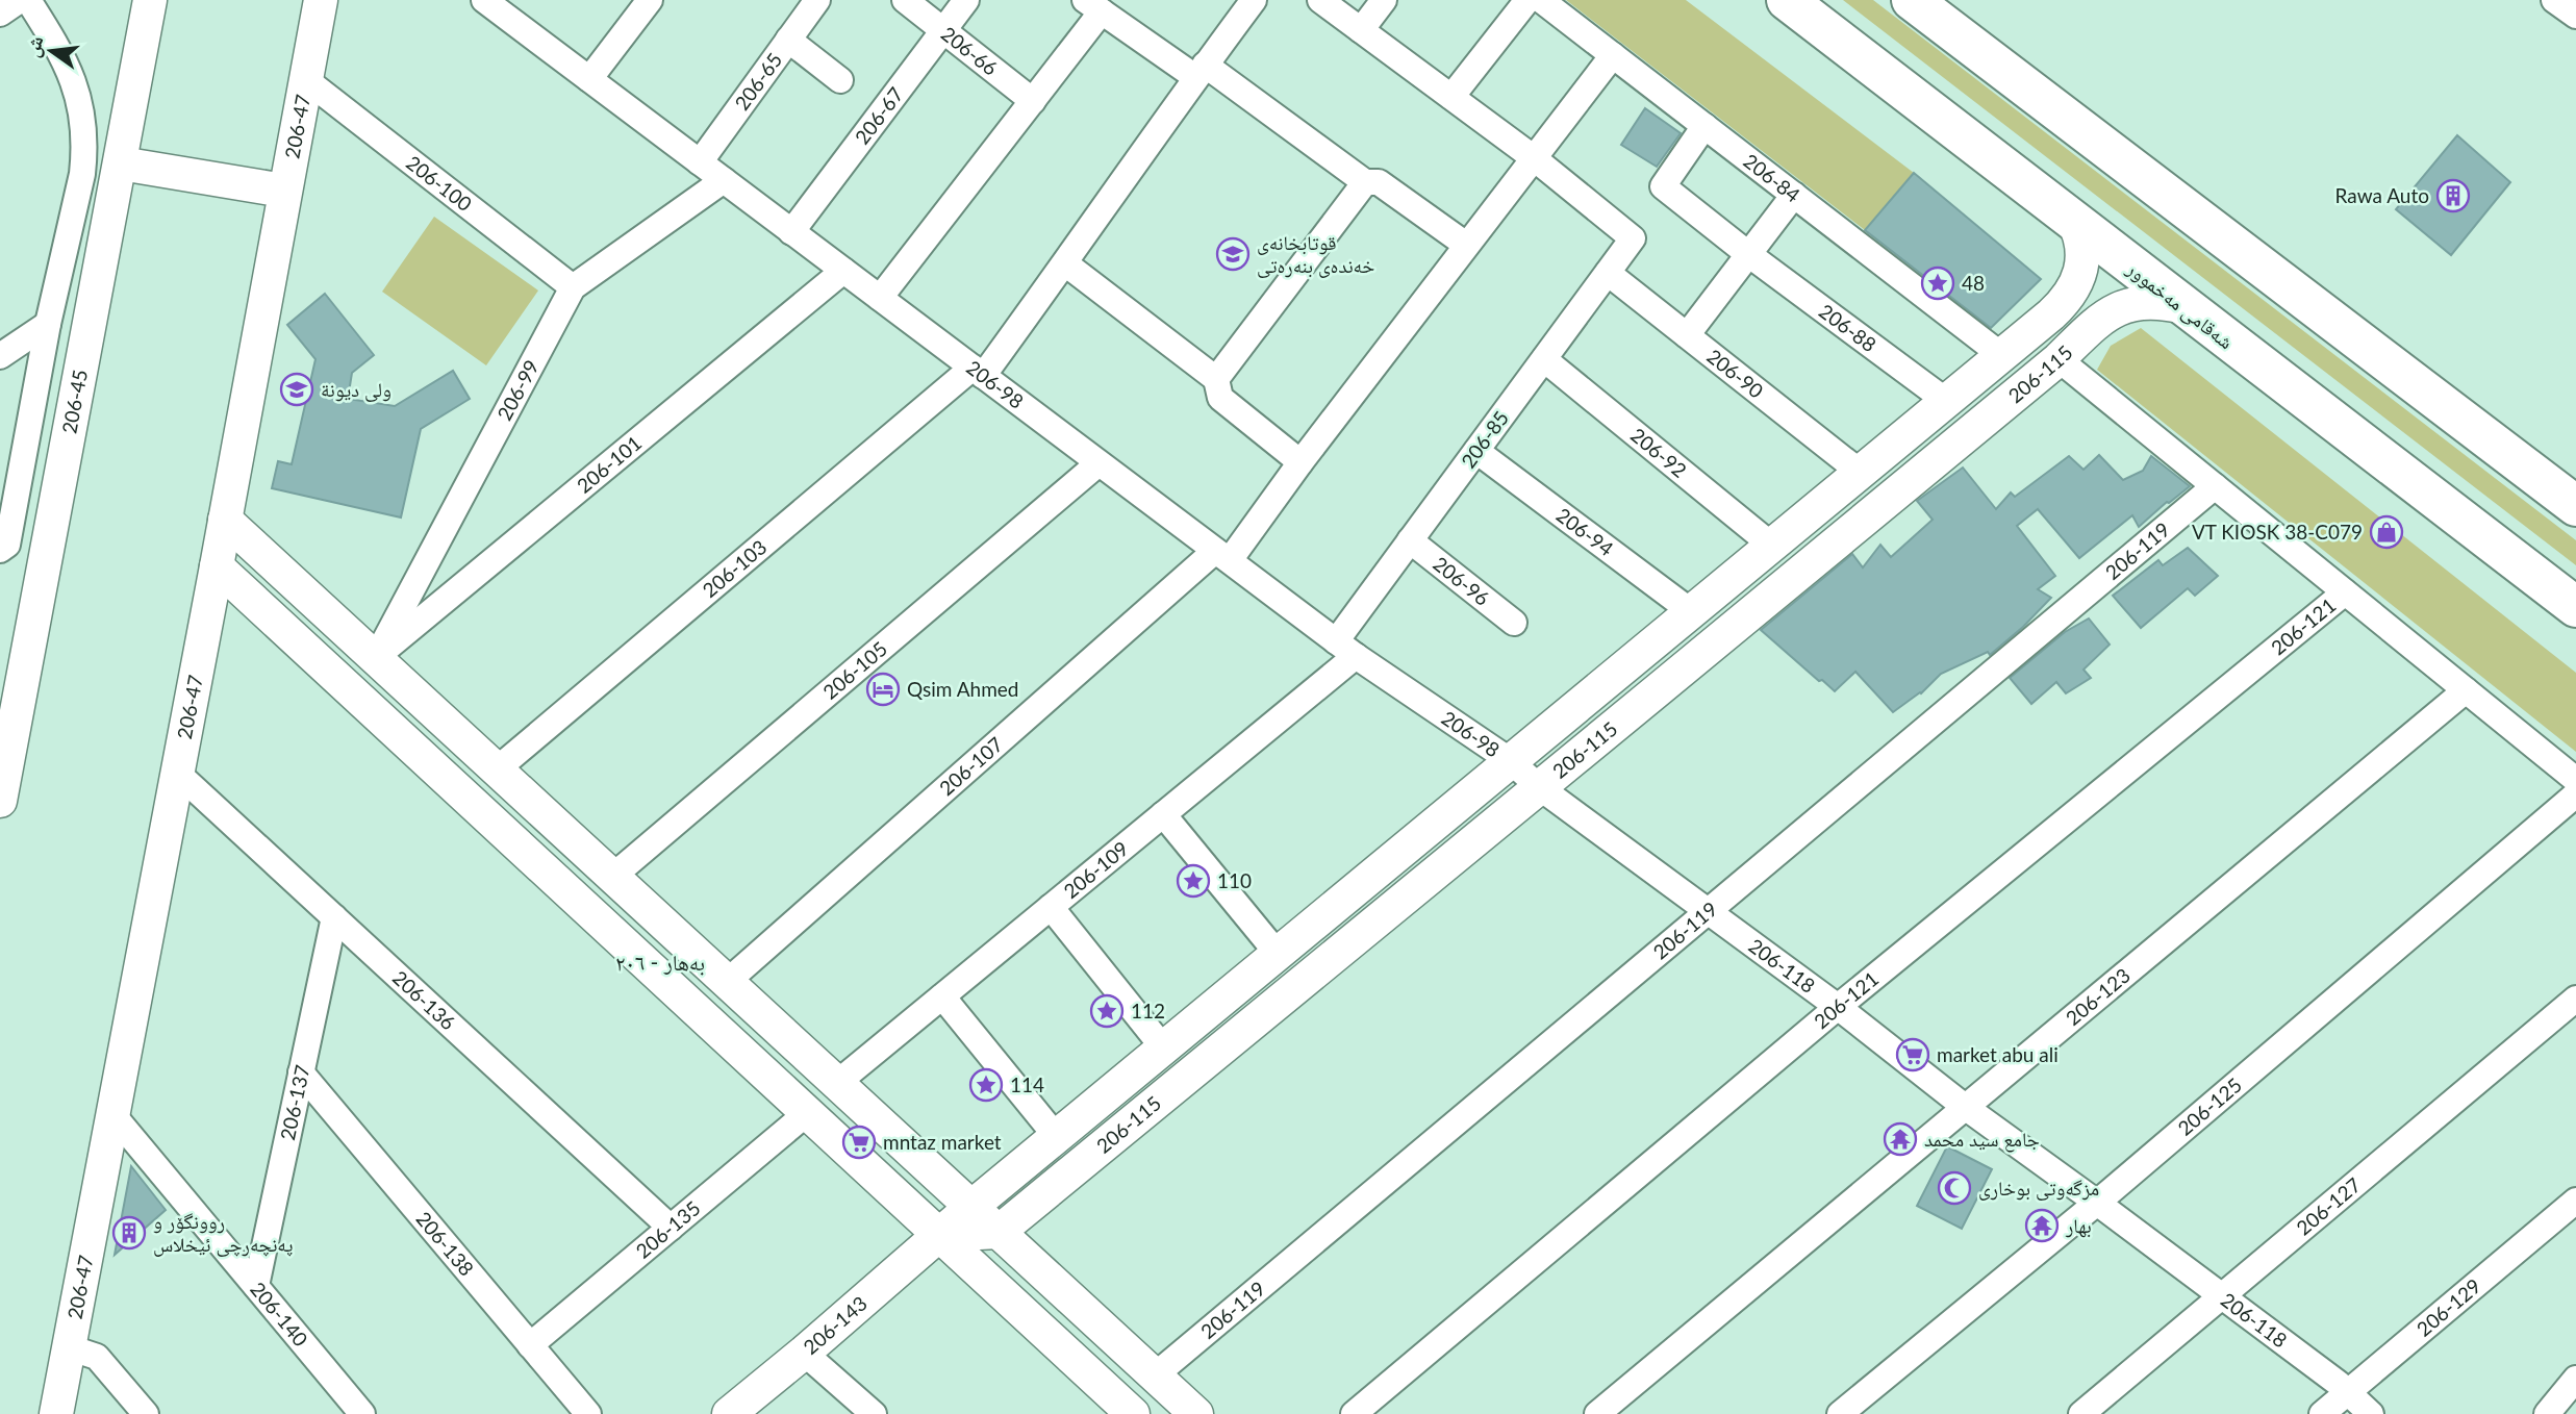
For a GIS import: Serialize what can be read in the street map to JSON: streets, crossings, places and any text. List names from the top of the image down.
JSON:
{
  "streets": {
    "highway": ["شەقامی مەخموور"],
    "street": [
      "206-66",
      "206-65",
      "206-67",
      "206-47",
      "206-84",
      "206-100",
      "206-88",
      "206-90",
      "206-115",
      "206-98",
      "206-99",
      "206-45",
      "206-85",
      "206-92",
      "206-101",
      "206-94",
      "206-119",
      "206-103",
      "206-96",
      "206-121",
      "206-105",
      "206-107",
      "206-109",
      "206-118",
      "206-123",
      "206-136",
      "206-137",
      "206-125",
      "206-127",
      "206-135",
      "206-138",
      "206-129",
      "206-140",
      "206-143"
    ]
  },
  "crossings": [
    ["206-66", "206-67"],
    ["206-65", "206-98"],
    ["206-67", "206-98"],
    ["206-47", "206-100"],
    ["206-47", "206-136"],
    ["206-47", "206-140"],
    ["206-84", "206-88"],
    ["206-84", "206-115"],
    ["206-84", "206-107"],
    ["206-100", "206-99"],
    ["شەقامی مەخموور", "206-115"],
    ["206-88", "206-115"],
    ["206-90", "206-115"],
    ["206-90", "206-85"],
    ["206-115", "206-98"],
    ["206-115", "206-92"],
    ["206-115", "206-94"],
    ["206-115", "206-118"],
    ["206-115", "206-143"],
    ["206-98", "206-99"],
    ["206-98", "206-85"],
    ["206-98", "206-101"],
    ["206-98", "206-103"],
    ["206-98", "206-105"],
    ["206-98", "206-107"],
    ["206-98", "206-109"],
    ["206-98", "206-118"],
    ["206-99", "206-101"],
    ["206-85", "206-92"],
    ["206-85", "206-94"],
    ["206-85", "206-96"],
    ["206-85", "206-107"],
    ["206-85", "206-109"],
    ["206-119", "206-118"],
    ["206-121", "206-118"],
    ["206-118", "206-123"],
    ["206-118", "206-125"],
    ["206-118", "206-127"],
    ["206-118", "206-129"],
    ["206-136", "206-137"],
    ["206-136", "206-135"],
    ["206-137", "206-138"],
    ["206-137", "206-140"],
    ["206-135", "206-138"]
  ],
  "districts": ["بەهار - ٢٠٦"],
  "places": {
    "building": ["Rawa Auto", "روونگۆر و په‌نچه‌رچی ئیخلاس"],
    "school or university": ["قوتابخانەی خەندەی بنەرەتی", "ولی دیونة"],
    "place": [
      "48",
      "110",
      "112",
      "114"
    ],
    "shop": ["VT KIOSK 38-C079"],
    "hotel": ["Qsim Ahmed"],
    "supermarket": ["market abu ali", "mntaz market"],
    "temple": ["جامع سيد محمد", "بهار"],
    "mosque": ["مزگەوتی بوخاری"]
  },
  "north": "left"
}
